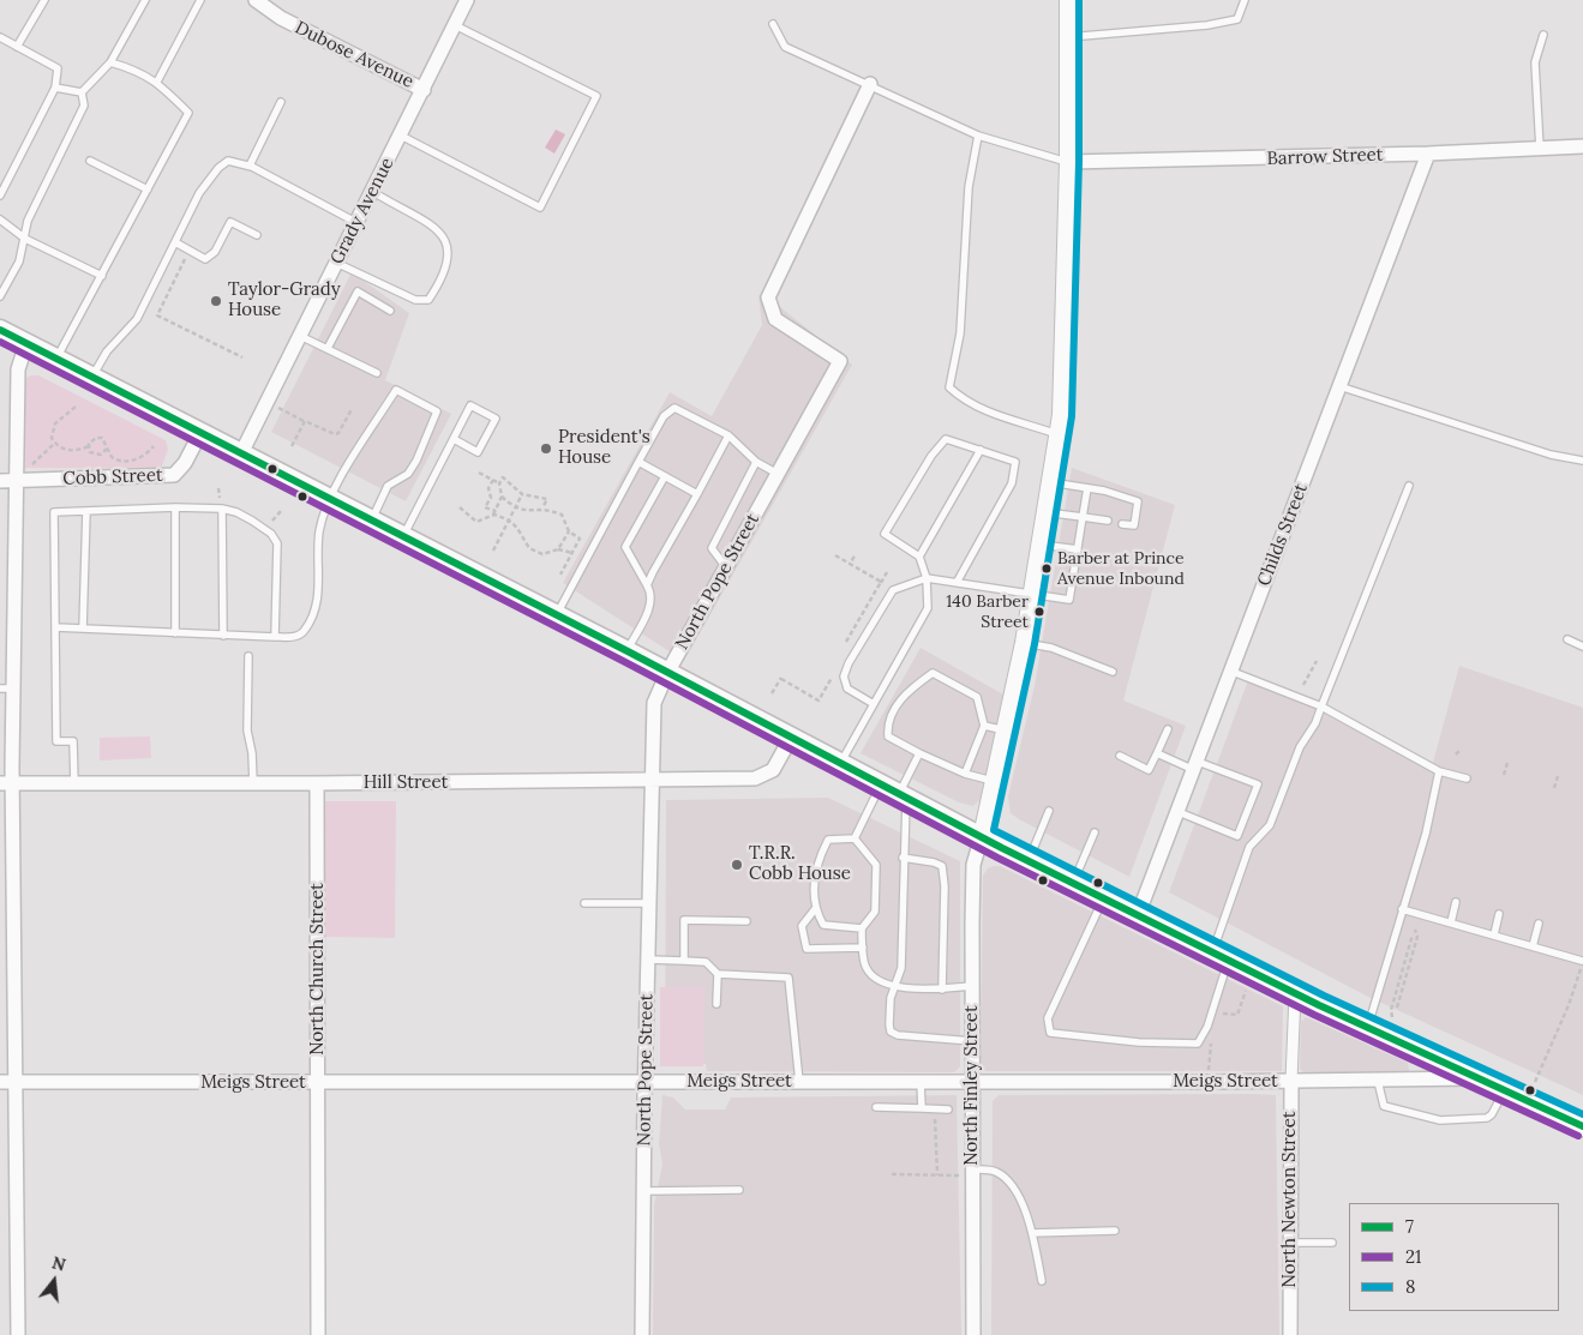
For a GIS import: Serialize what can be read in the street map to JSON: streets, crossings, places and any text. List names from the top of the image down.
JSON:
{
  "streets": {
    "street": [
      "Dubose Avenue",
      "Barrow Street",
      "Grady Avenue",
      "Cobb Street",
      "Childs Street",
      "North Pope Street",
      "Hill Street",
      "North Church Street",
      "Meigs Street",
      "North Finley Street",
      "North Newton Street"
    ]
  },
  "crossings": [
    ["Dubose Avenue", "Grady Avenue"],
    ["Barrow Street", "Childs Street"],
    ["North Pope Street", "Hill Street"],
    ["North Pope Street", "Meigs Street"],
    ["Hill Street", "North Church Street"],
    ["North Church Street", "Meigs Street"],
    ["Meigs Street", "North Finley Street"],
    ["Meigs Street", "North Newton Street"]
  ],
  "places": [
    "Taylor-Grady House",
    "President's House",
    "Barber at Prince Avenue Inbound",
    "140 Barber Street",
    "T.R.R. Cobb House"
  ],
  "lines": ["transit line 8", "transit line 7", "transit line 21"],
  "legend": ["7", "21", "8"],
  "north": "top"
}
